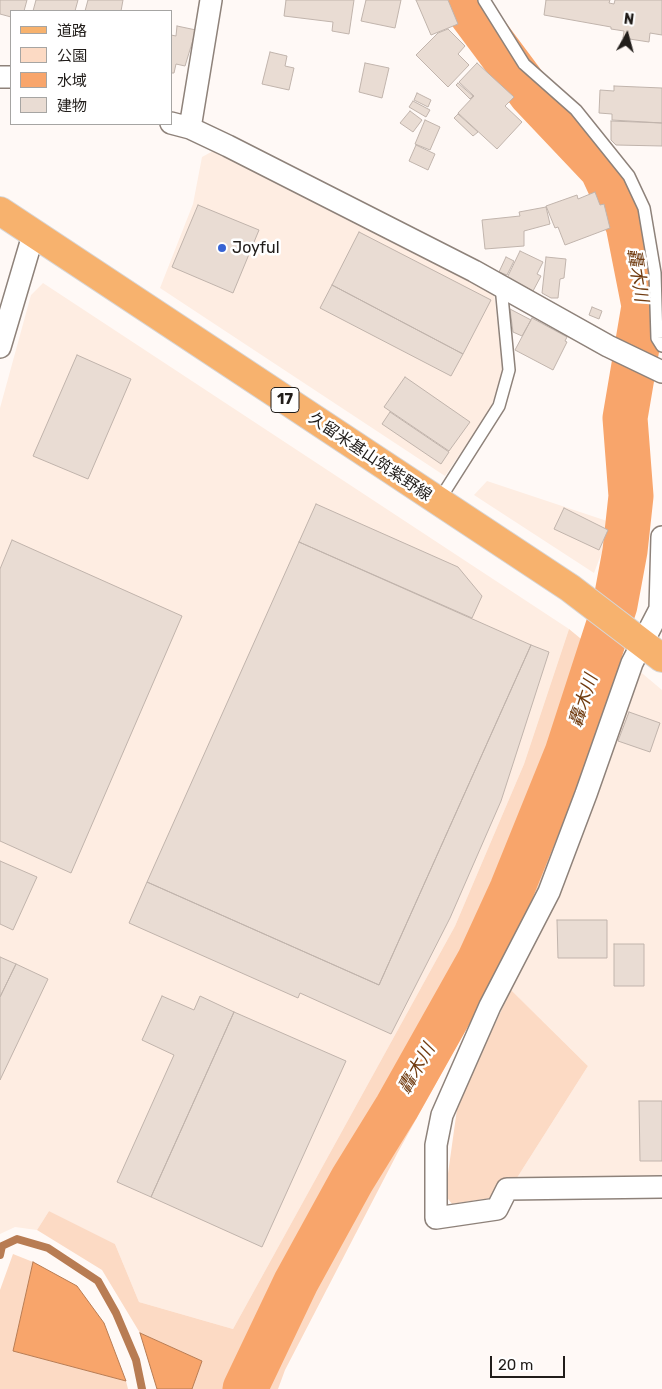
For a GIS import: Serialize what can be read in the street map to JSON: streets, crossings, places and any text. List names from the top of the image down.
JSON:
{
  "streets": {
    "main road": ["17", "久留米基山筑紫野線"]
  },
  "water": ["轟木川"],
  "places": ["Joyful"],
  "legend": [
    "道路",
    "公園",
    "水域",
    "建物"
  ],
  "scale_bar": "20 m",
  "north": "top"
}
